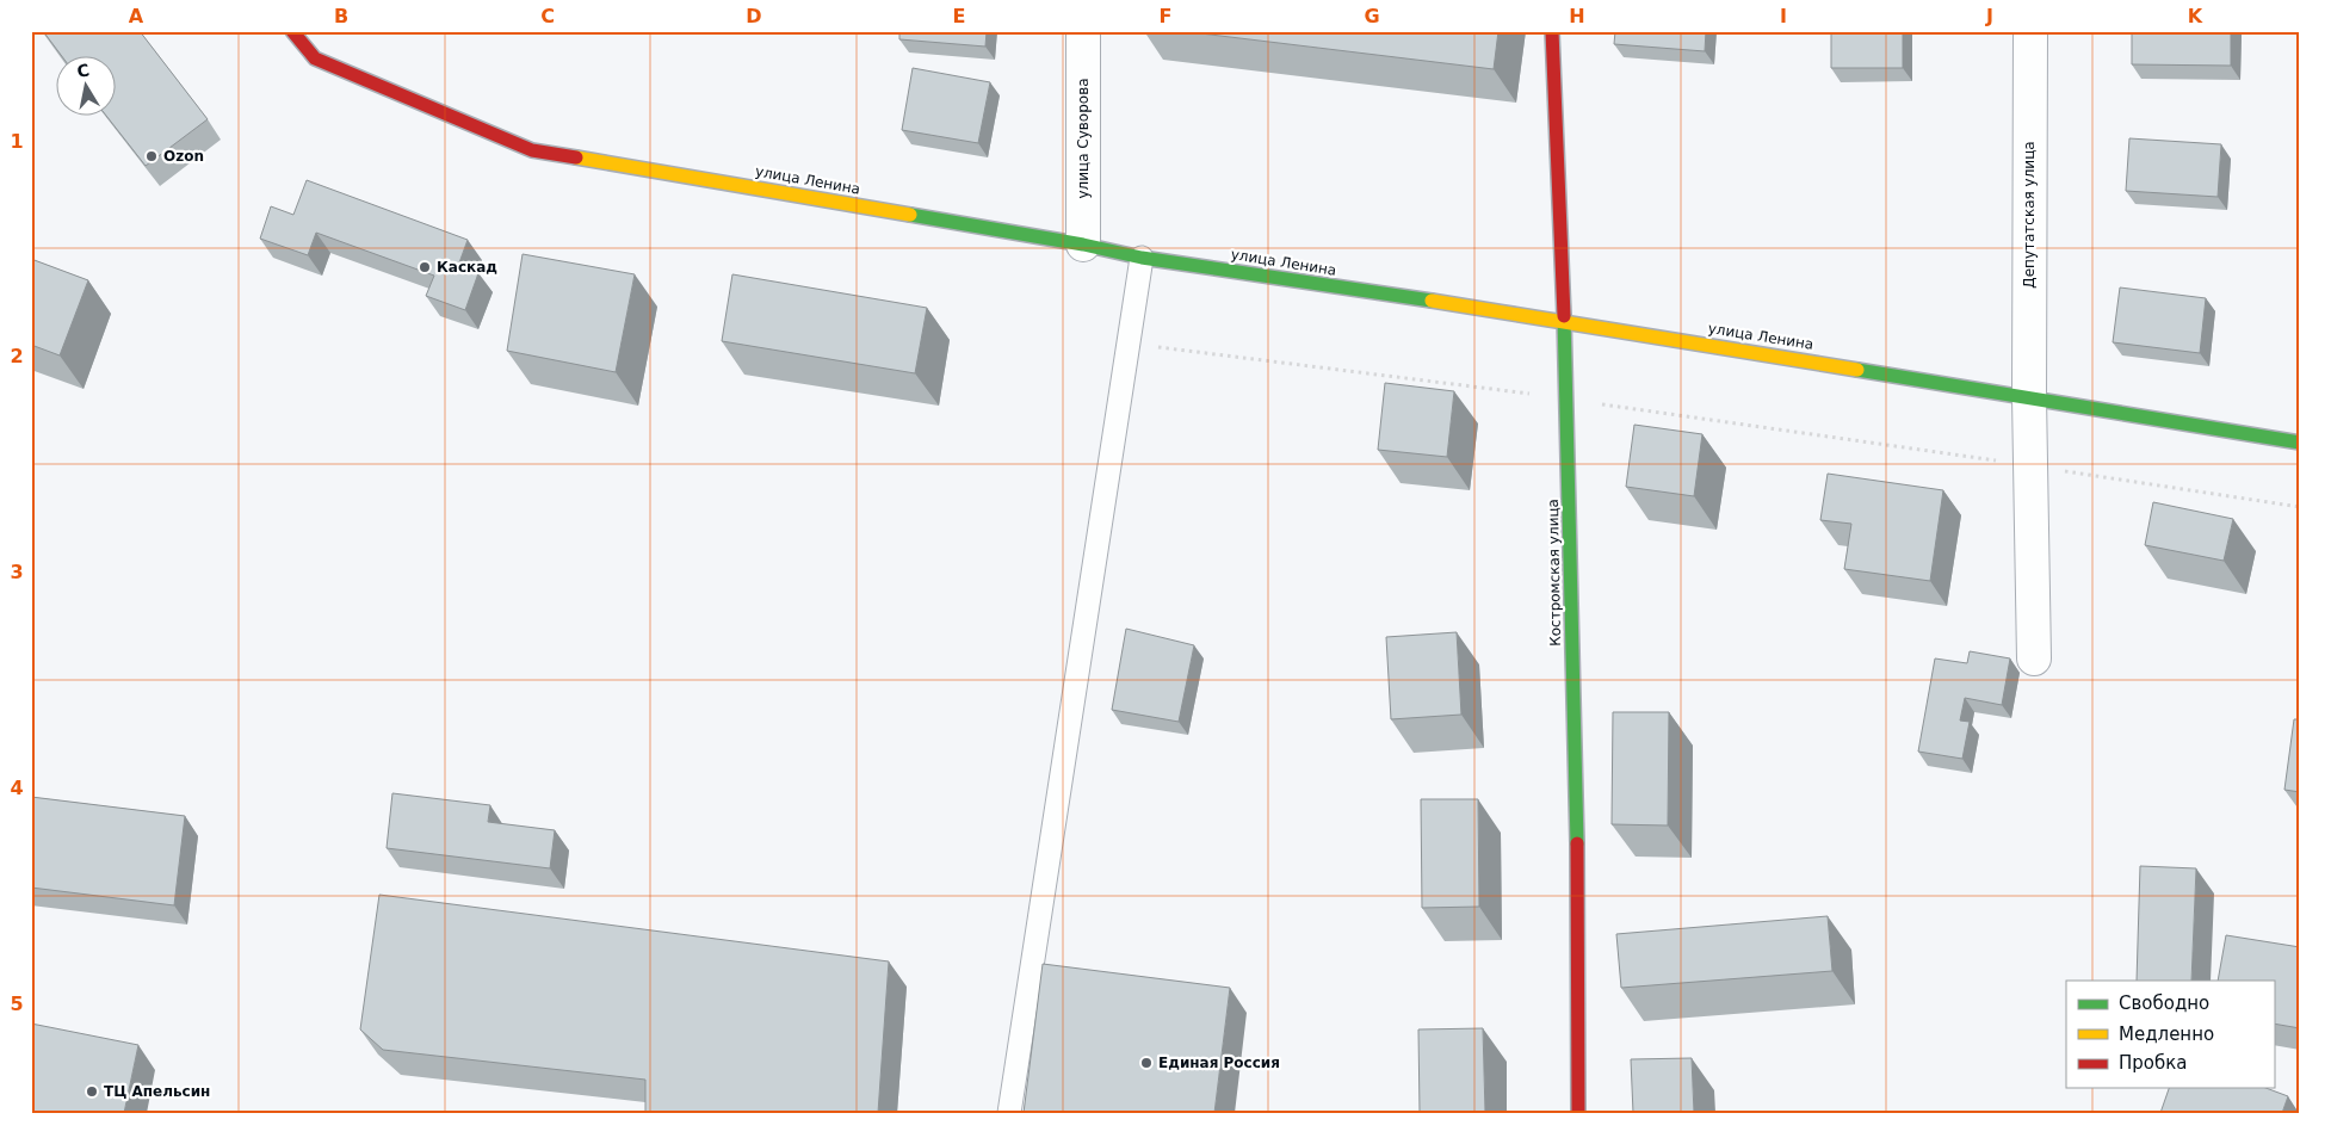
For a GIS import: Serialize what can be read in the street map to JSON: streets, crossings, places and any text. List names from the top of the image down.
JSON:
{
  "streets": {
    "street": [
      "улица Суворова",
      "улица Ленина",
      "Депутатская улица",
      "Костромская улица"
    ]
  },
  "crossings": [
    ["улица Суворова", "улица Ленина"],
    ["улица Ленина", "Депутатская улица"],
    ["улица Ленина", "Костромская улица"]
  ],
  "places": [
    "Ozon",
    "Каскад",
    "Единая Россия",
    "ТЦ Апельсин"
  ],
  "legend": ["Свободно", "Медленно", "Пробка"],
  "north": "top",
  "grid": {
    "columns": [
      "A",
      "B",
      "C",
      "D",
      "E",
      "F",
      "G",
      "H",
      "I",
      "J",
      "K"
    ],
    "rows": [
      "1",
      "2",
      "3",
      "4",
      "5"
    ]
  }
}
